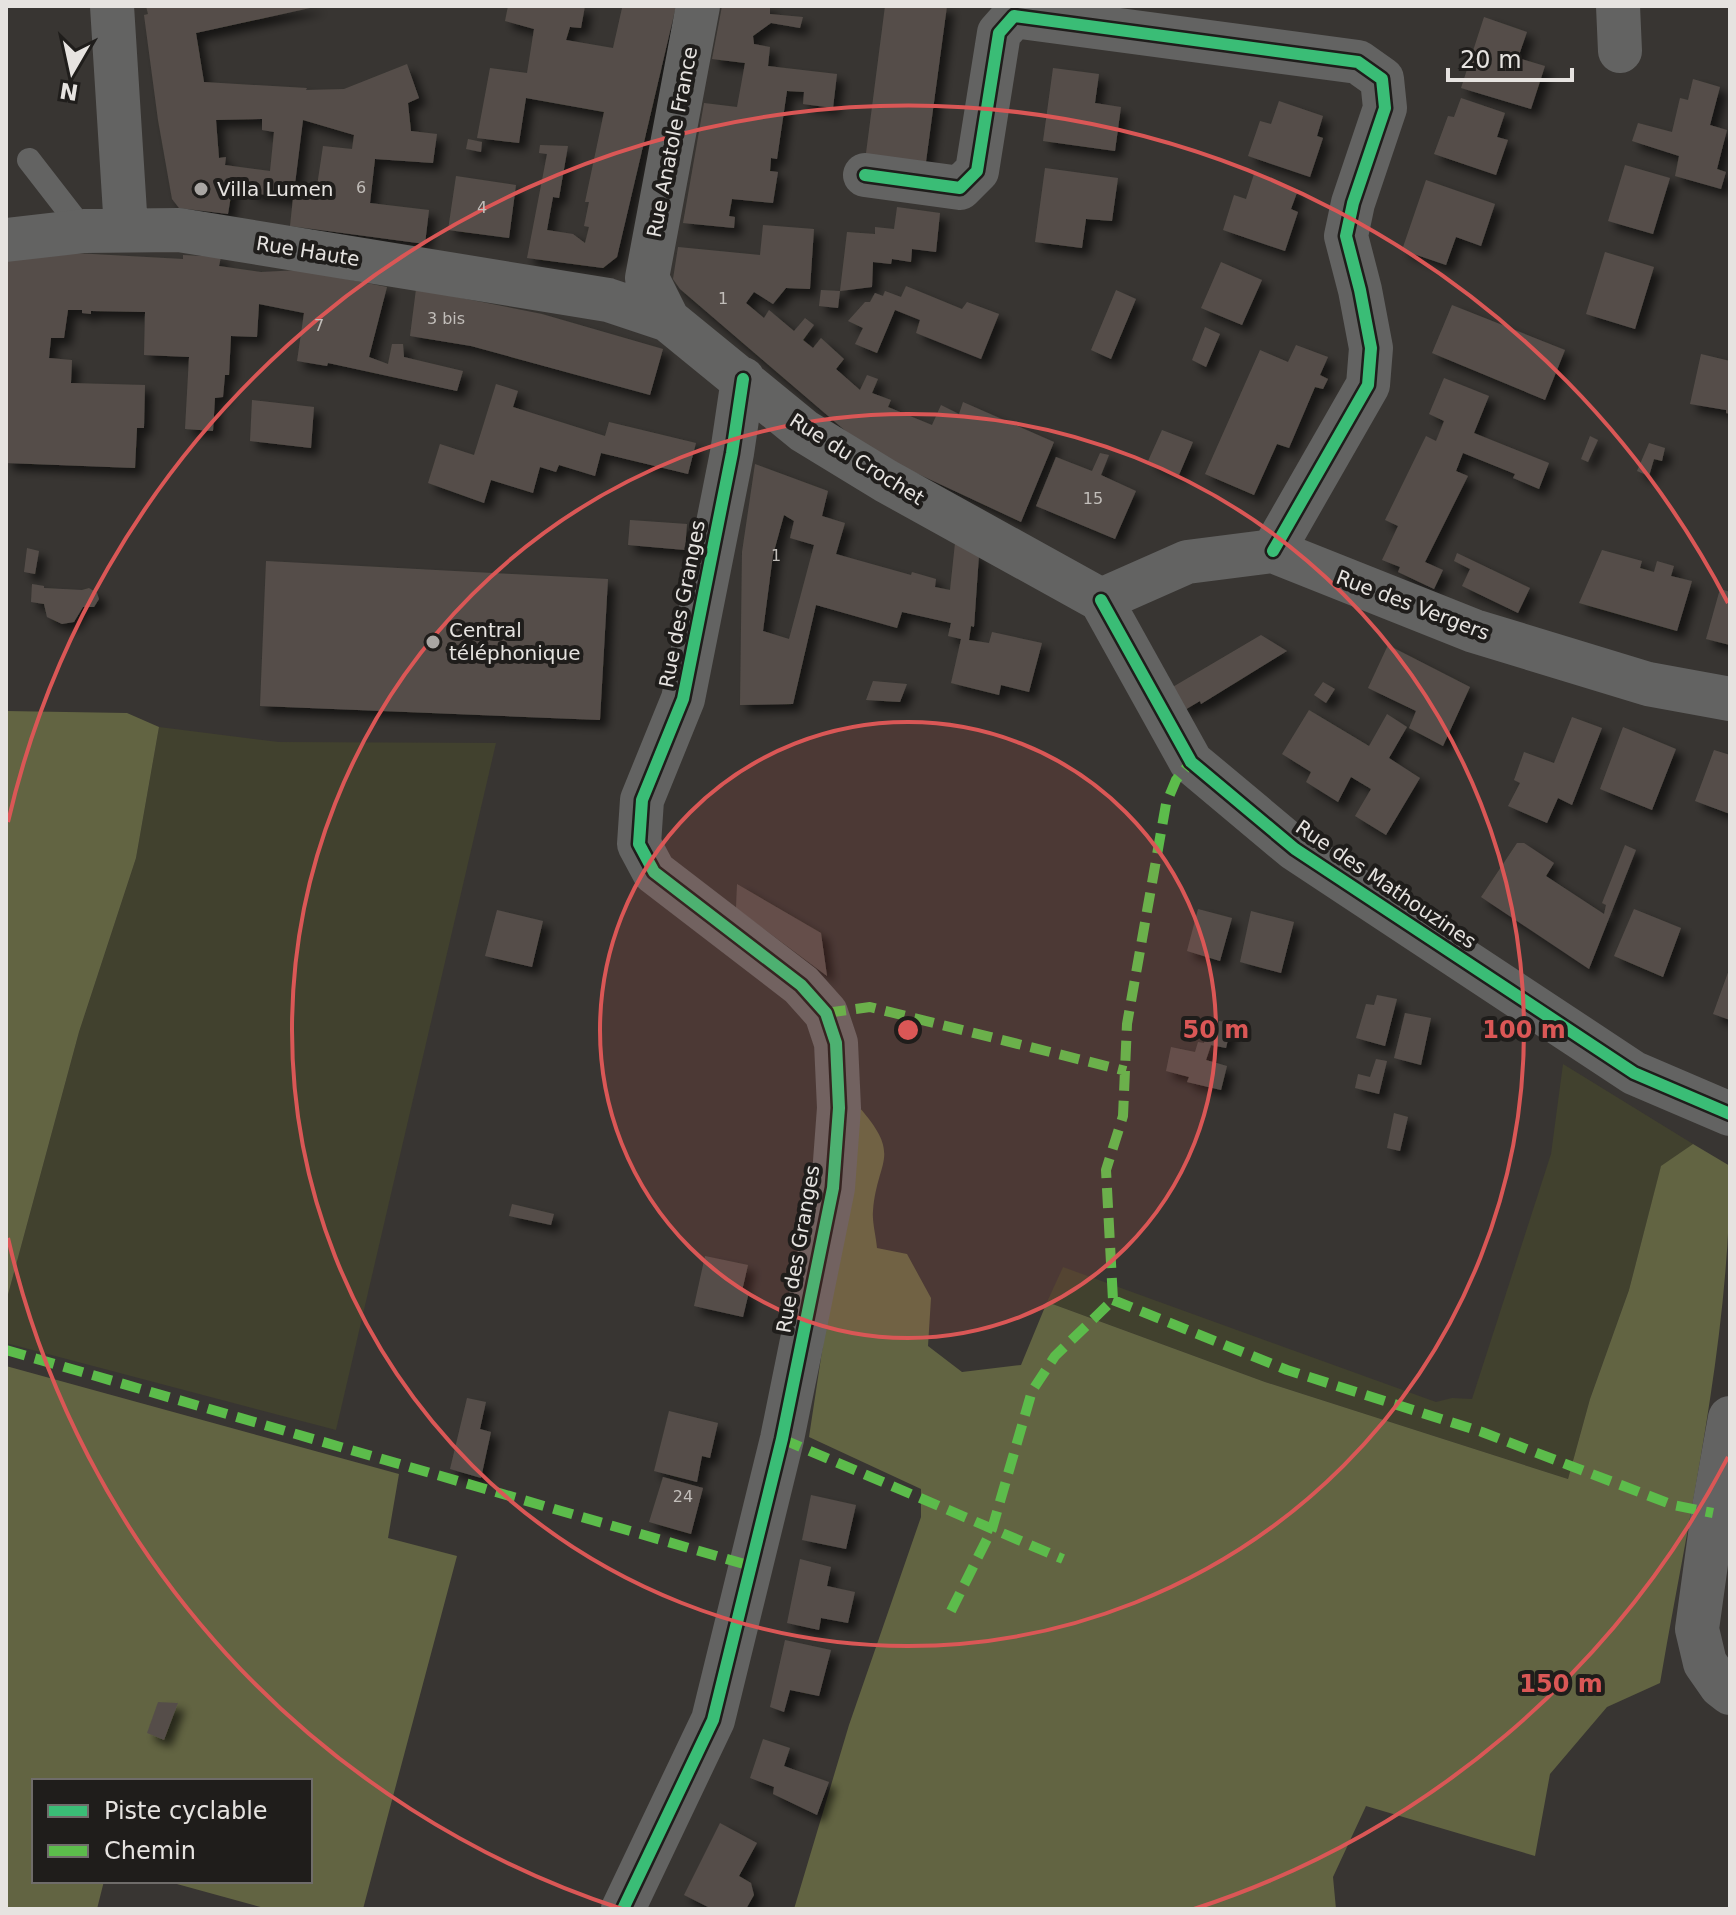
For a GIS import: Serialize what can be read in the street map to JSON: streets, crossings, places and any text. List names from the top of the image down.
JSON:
{
  "streets": {
    "street": [
      "Rue Anatole France",
      "Rue Haute",
      "Rue du Crochet",
      "Rue des Granges",
      "Rue des Vergers",
      "Rue des Mathouzines"
    ]
  },
  "crossings": [
    ["Rue Anatole France", "Rue du Crochet"],
    ["Rue Haute", "Rue du Crochet"],
    ["Rue du Crochet", "Rue des Granges"],
    ["Rue du Crochet", "Rue des Vergers"],
    ["Rue du Crochet", "Rue des Mathouzines"],
    ["Rue des Vergers", "Rue des Mathouzines"]
  ],
  "places": ["Villa Lumen", "Central téléphonique"],
  "house_numbers": [
    "6",
    "4",
    "1",
    "3 bis",
    "7",
    "15",
    "1",
    "24"
  ],
  "legend": ["Piste cyclable", "Chemin"],
  "scale_bar": "20 m",
  "north": "bottom",
  "rings": ["50 m", "100 m", "150 m"]
}
